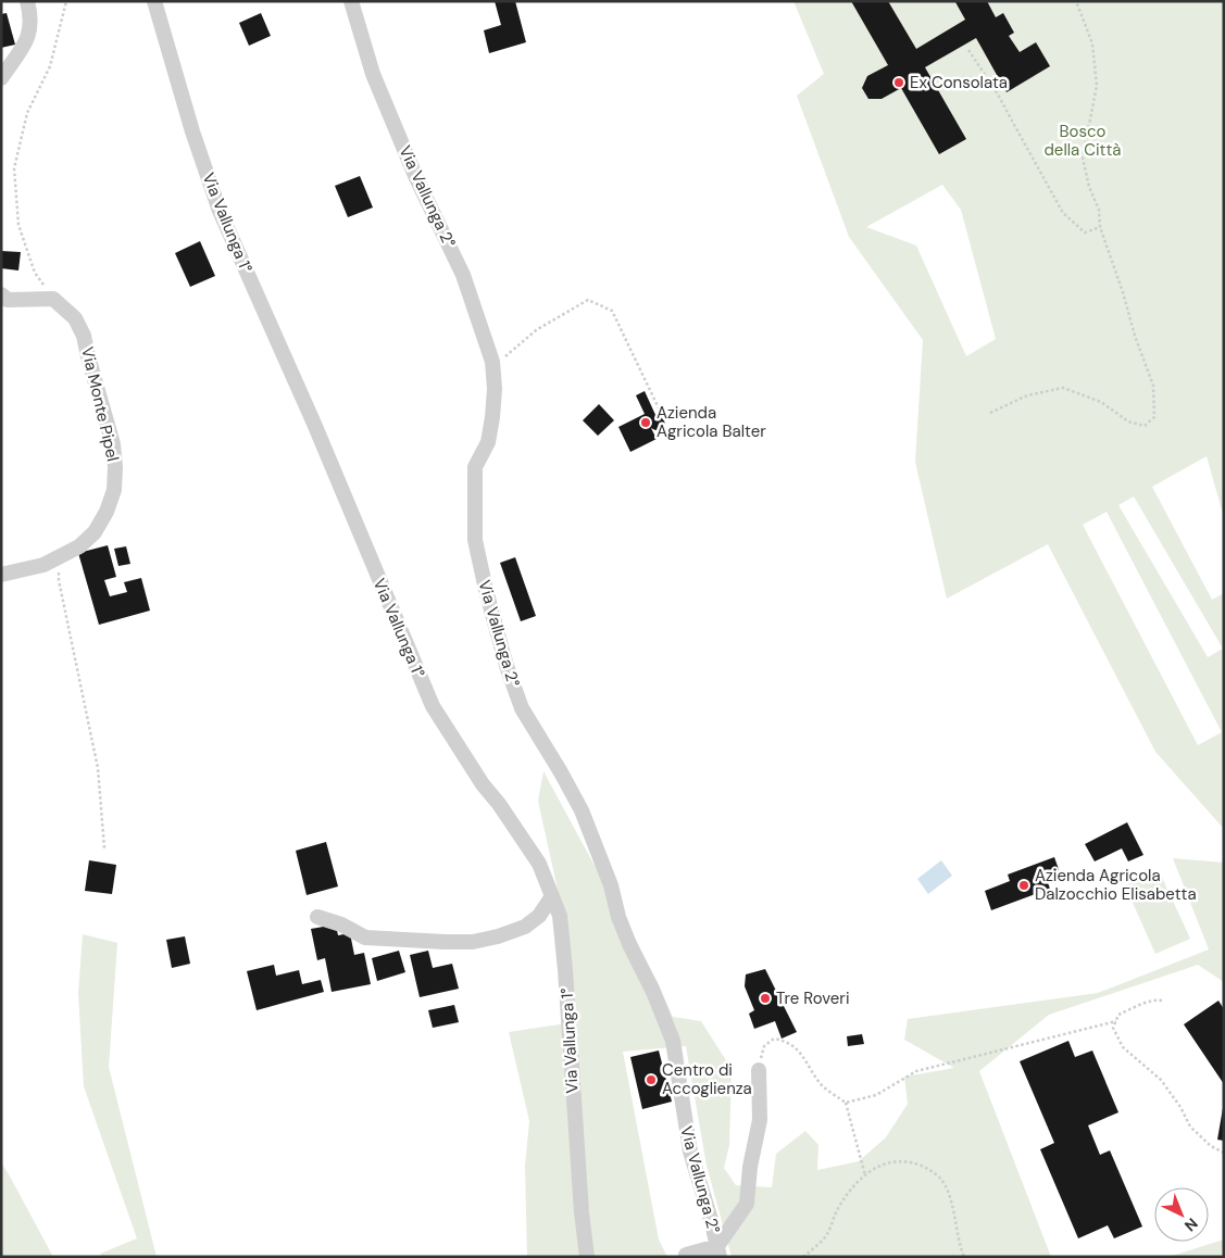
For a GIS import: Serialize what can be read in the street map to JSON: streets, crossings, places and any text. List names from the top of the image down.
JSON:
{
  "streets": {
    "street": ["Via Vallunga 2°", "Via Vallunga 1°", "Via Monte Pipel"]
  },
  "parks": ["Bosco della Città"],
  "places": [
    "Ex Consolata",
    "Azienda Agricola Balter",
    "Azienda Agricola Dalzocchio Elisabetta",
    "Tre Roveri",
    "Centro di Accoglienza"
  ],
  "north": "bottom right"
}
